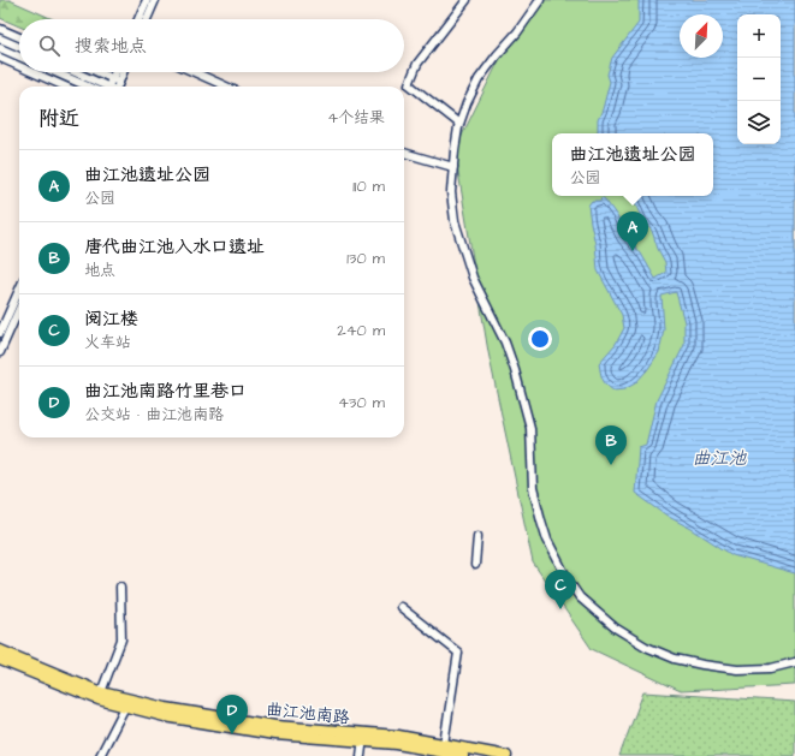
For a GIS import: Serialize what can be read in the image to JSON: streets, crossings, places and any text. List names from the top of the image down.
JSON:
{
  "streets": {
    "main road": ["曲江池南路"]
  },
  "water": ["曲江池"],
  "north": "top right",
  "page": {
    "map_buttons": ["+", "−"],
    "search": "搜索地点",
    "heading": ["附近", "4个结果"],
    "popup": ["曲江池遗址公园", "公园"],
    "list": [
      {
        "mark": "A",
        "name": "曲江池遗址公园",
        "note": "公园",
        "value": "110 m"
      },
      {
        "mark": "B",
        "name": "唐代曲江池入水口遗址",
        "note": "地点",
        "value": "130 m"
      },
      {
        "mark": "C",
        "name": "阅江楼",
        "note": "火车站",
        "value": "240 m"
      },
      {
        "mark": "D",
        "name": "曲江池南路竹里巷口",
        "note": "公交站 · 曲江池南路",
        "value": "430 m"
      }
    ],
    "pins": [
      "A",
      "B",
      "C",
      "D"
    ]
  }
}
